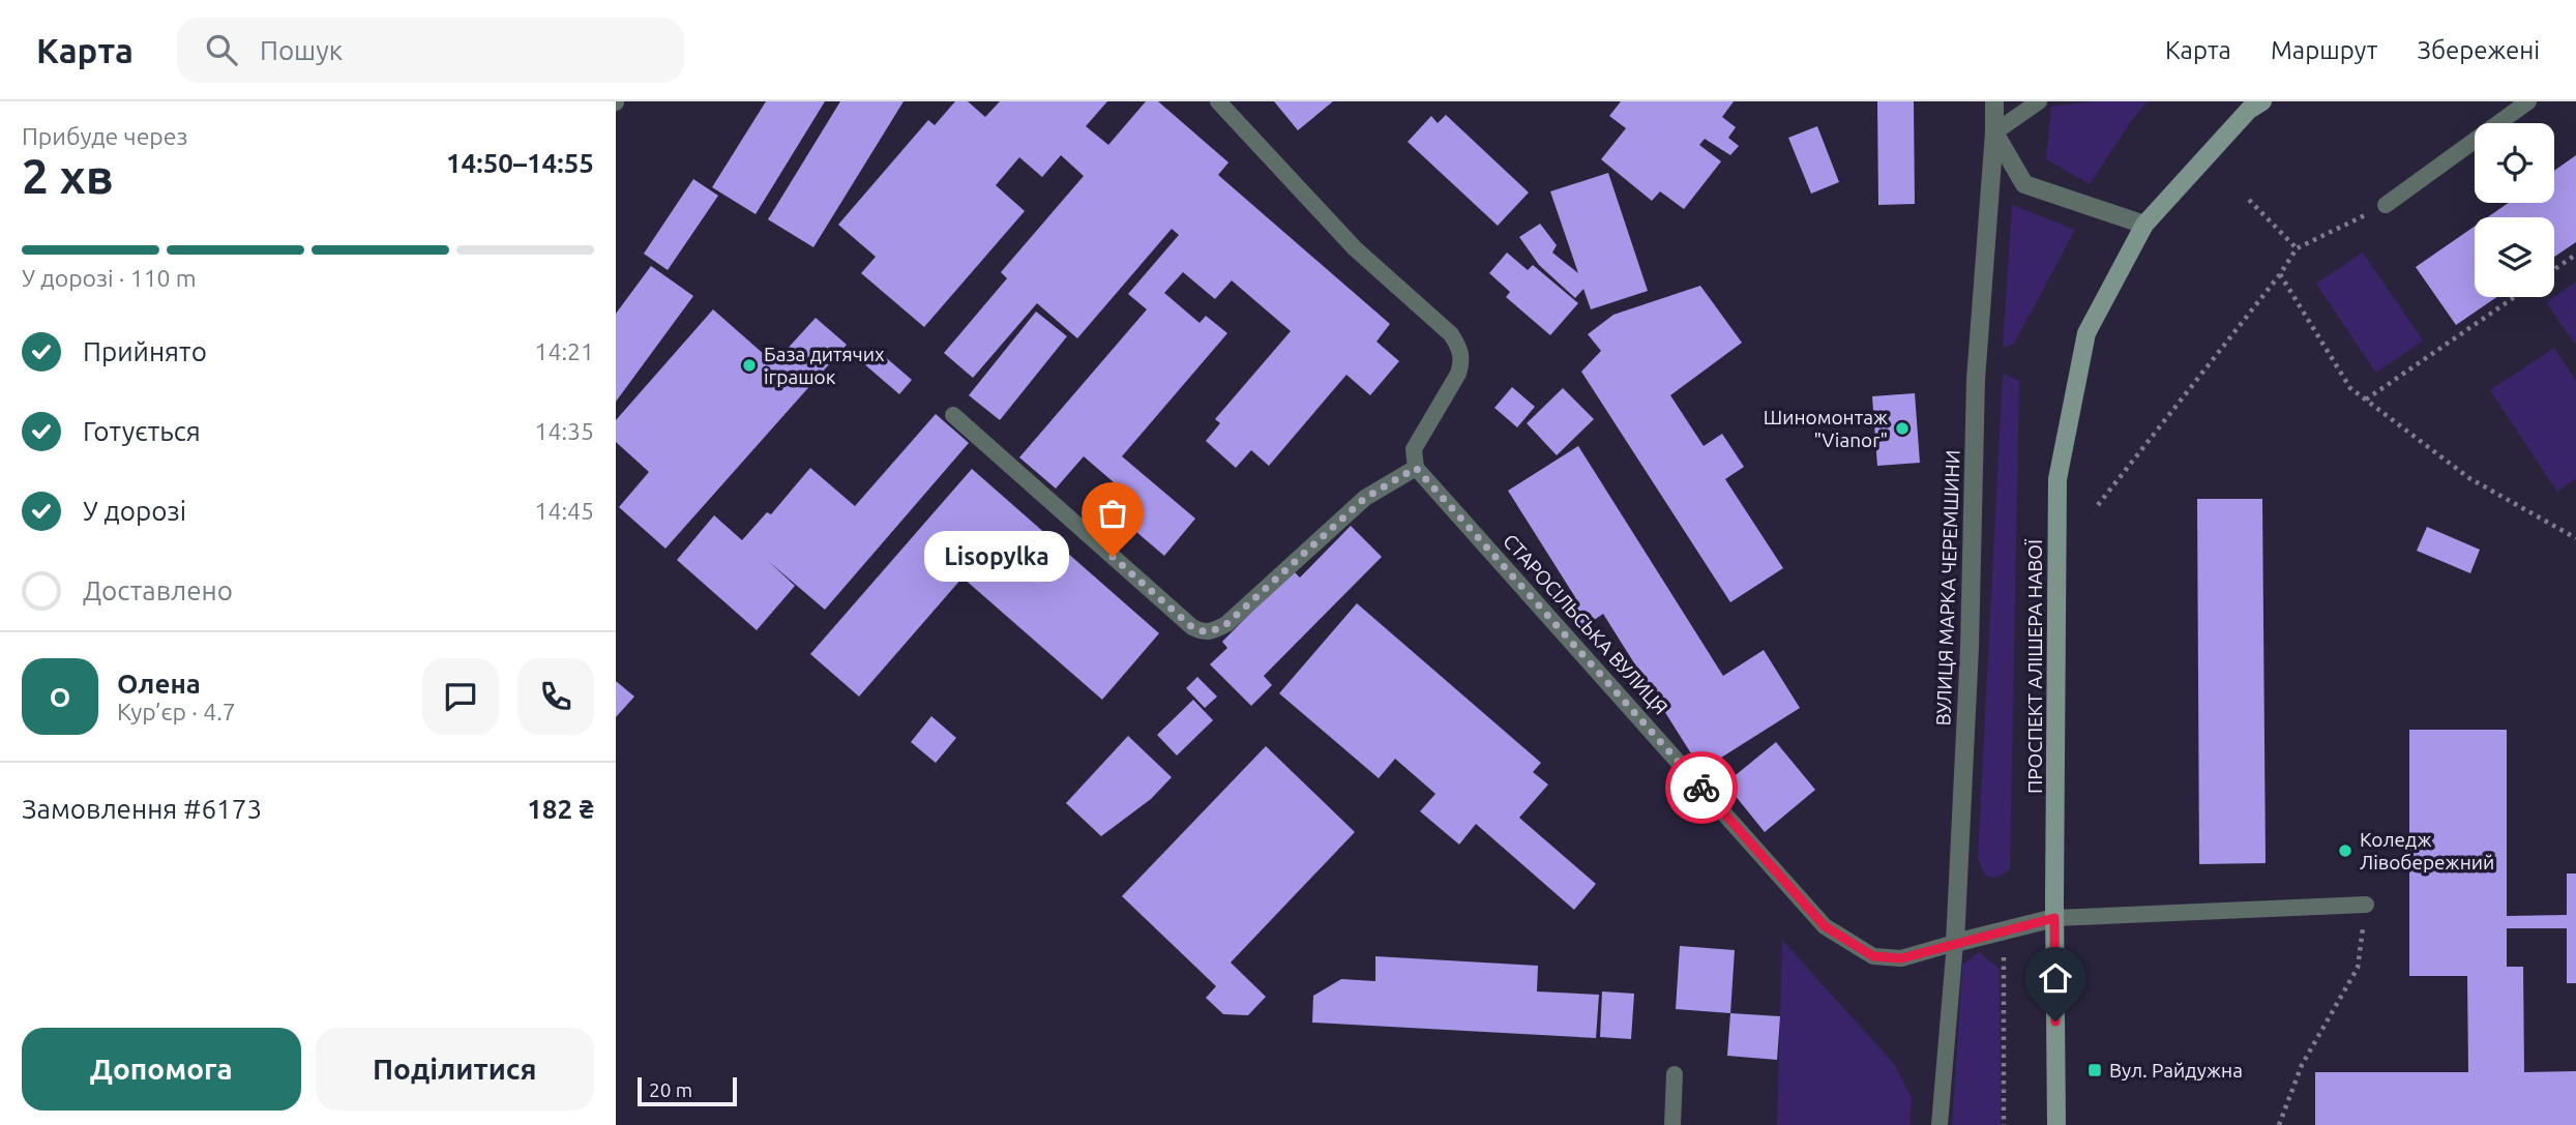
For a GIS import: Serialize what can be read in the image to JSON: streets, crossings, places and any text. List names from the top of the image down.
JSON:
{
  "streets": {
    "street": ["ВУЛИЦЯ МАРКА ЧЕРЕМШИНИ", "ПРОСПЕКТ АЛІШЕРА НАВОЇ"],
    "lane": ["СТАРОСІЛЬСЬКА ВУЛИЦЯ"]
  },
  "crossings": [
    ["ВУЛИЦЯ МАРКА ЧЕРЕМШИНИ", "СТАРОСІЛЬСЬКА ВУЛИЦЯ"]
  ],
  "places": {
    "other": [
      "База дитячих іграшок",
      "Шиномонтаж \"Vianor\"",
      "Lisopylka",
      "Коледж Лівобережний"
    ],
    "transit": ["Вул. Райдужна"]
  },
  "scale_bar": "20 m",
  "page": {
    "header": "Карта",
    "search": "Пошук",
    "nav": ["Карта", "Маршрут", "Збережені"],
    "heading": ["2 хв", "Прибуде через", "14:50–14:55"],
    "panel": [
      "Олена",
      "Кур’єр · 4.7",
      "Замовлення #6173",
      "182 ₴"
    ],
    "bar": "У дорозі · 110 m",
    "list": [
      ["Прийнято", "14:21"],
      ["Готується", "14:35"],
      ["У дорозі", "14:45"],
      "Доставлено"
    ],
    "bubble": "Lisopylka",
    "round": "О",
    "buttons": ["Допомога", "Поділитися"],
    "scale": "20 m"
  }
}
